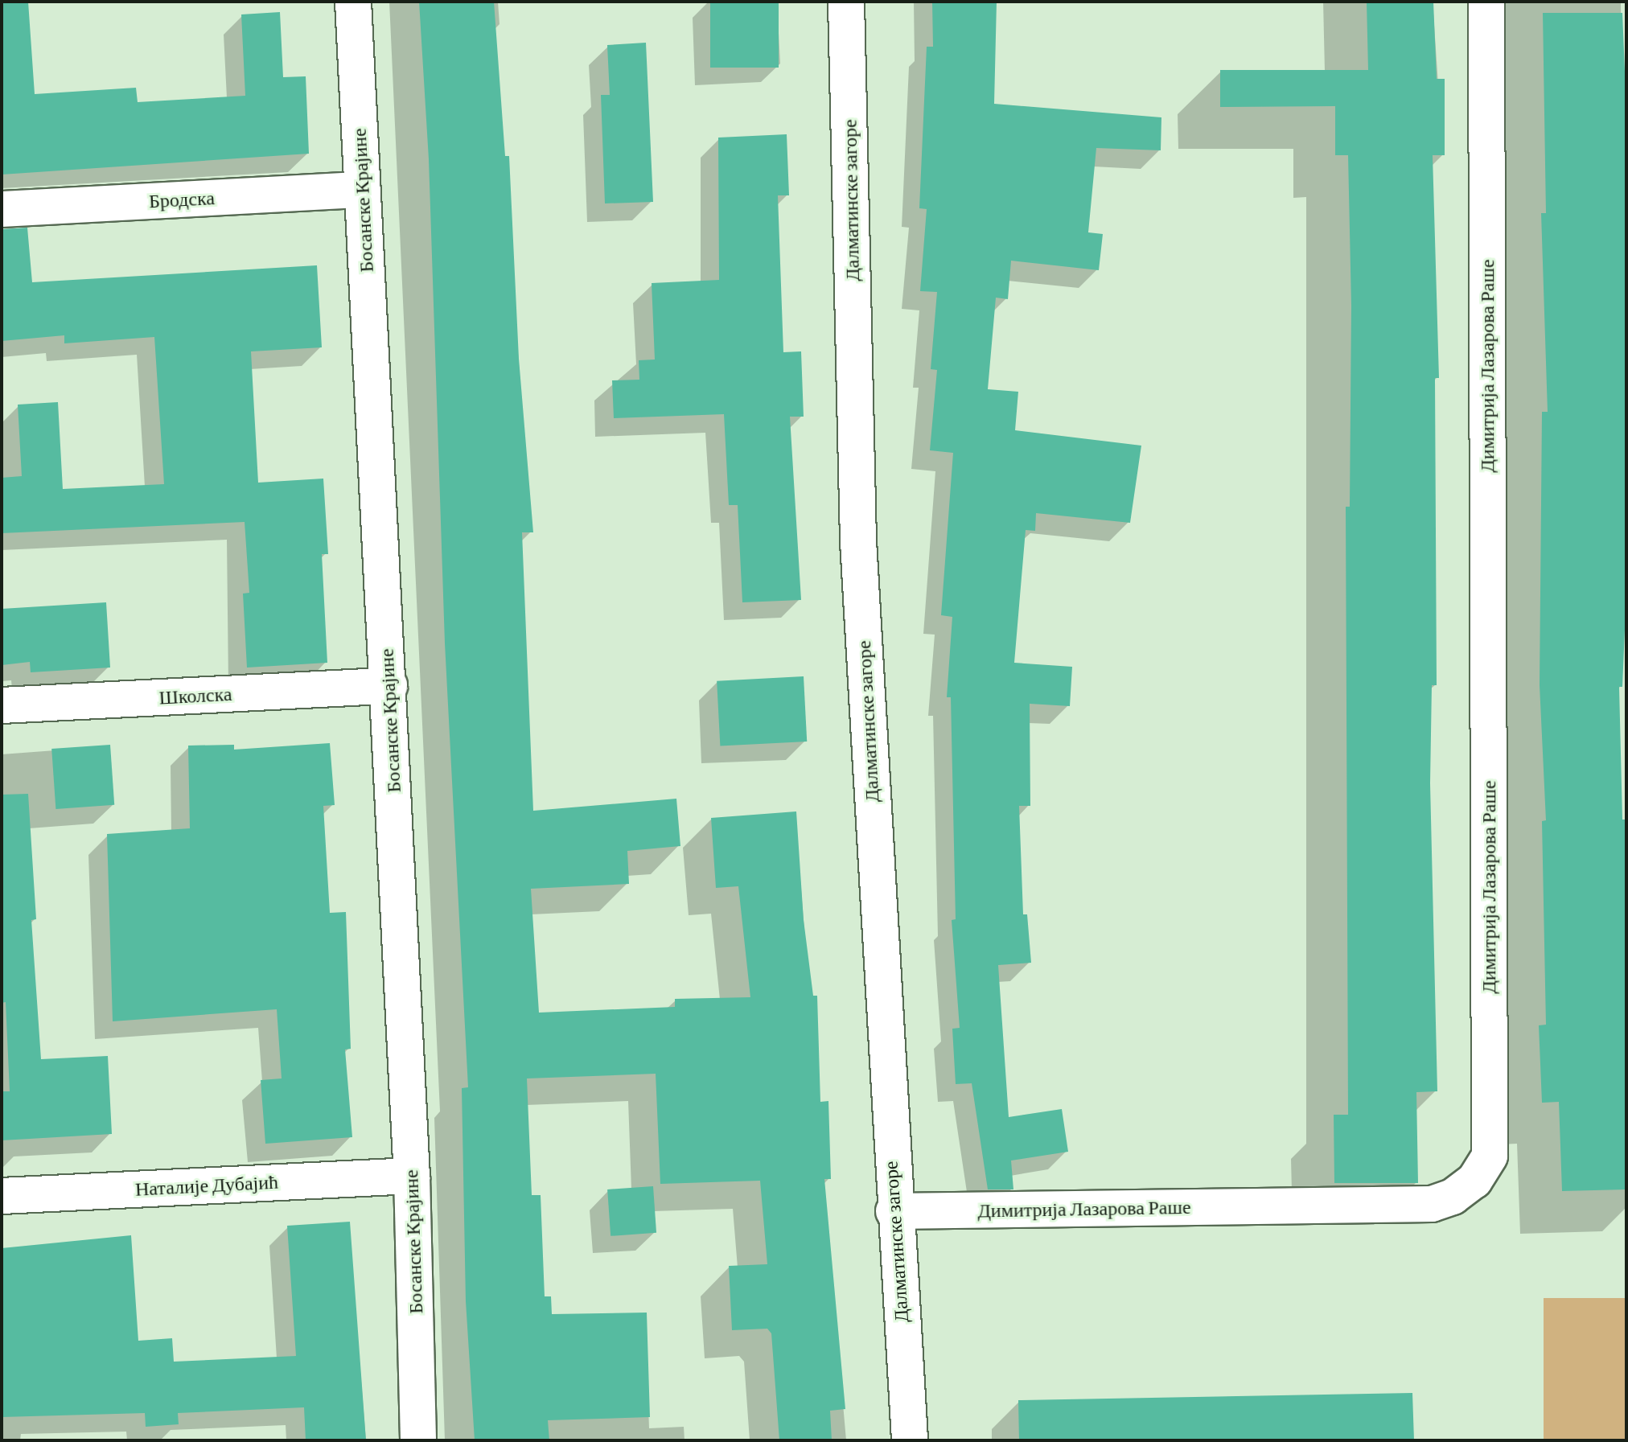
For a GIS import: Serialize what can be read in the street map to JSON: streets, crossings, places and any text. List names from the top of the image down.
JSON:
{
  "streets": {
    "street": [
      "Бродска",
      "Босанске Крајине",
      "Далматинске загоре",
      "Димитрија Лазарова Раше",
      "Школска",
      "Наталије Дубајић"
    ]
  },
  "crossings": [
    ["Бродска", "Босанске Крајине"],
    ["Босанске Крајине", "Школска"],
    ["Босанске Крајине", "Наталије Дубајић"],
    ["Далматинске загоре", "Димитрија Лазарова Раше"]
  ]
}
